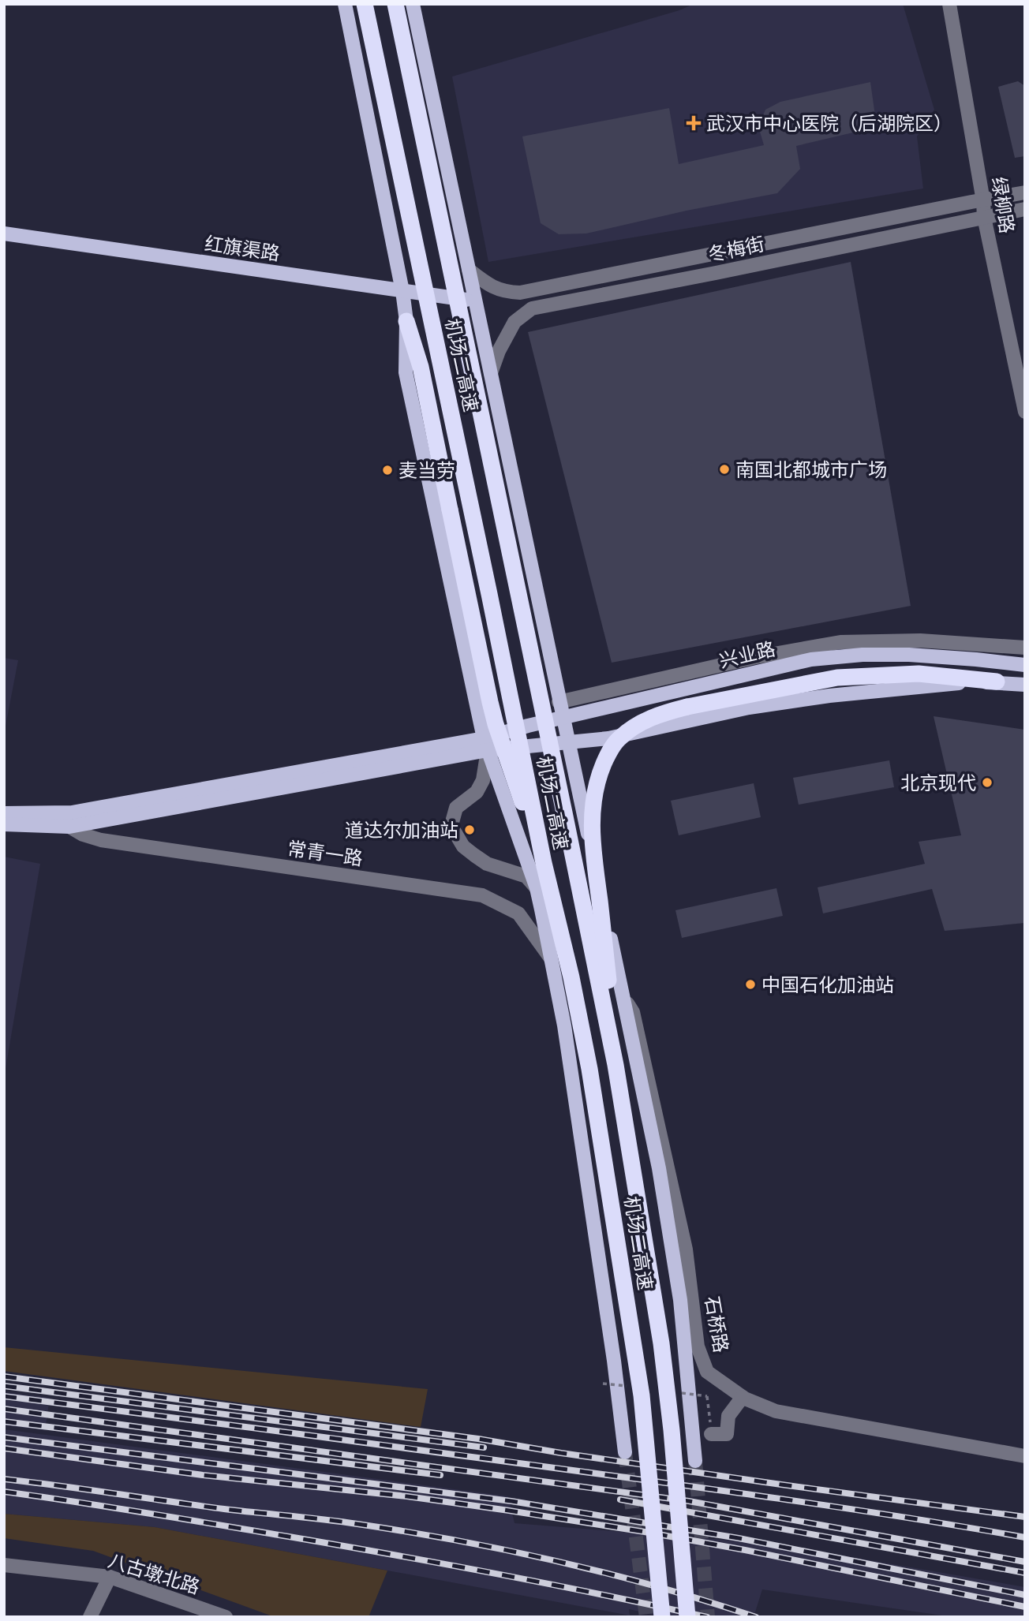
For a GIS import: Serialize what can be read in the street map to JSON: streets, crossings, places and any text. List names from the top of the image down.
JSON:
{
  "streets": {
    "highway": ["机场二高速"],
    "main road": ["红旗渠路", "兴业路", "常青一路"],
    "street": [
      "绿柳路",
      "冬梅街",
      "石桥路",
      "八古墩北路"
    ]
  },
  "crossings": [
    ["绿柳路", "冬梅街"],
    ["兴业路", "常青一路"]
  ],
  "places": {
    "health": ["武汉市中心医院（后湖院区）"],
    "other": [
      "南国北都城市广场",
      "麦当劳",
      "北京现代",
      "道达尔加油站",
      "中国石化加油站"
    ]
  }
}
